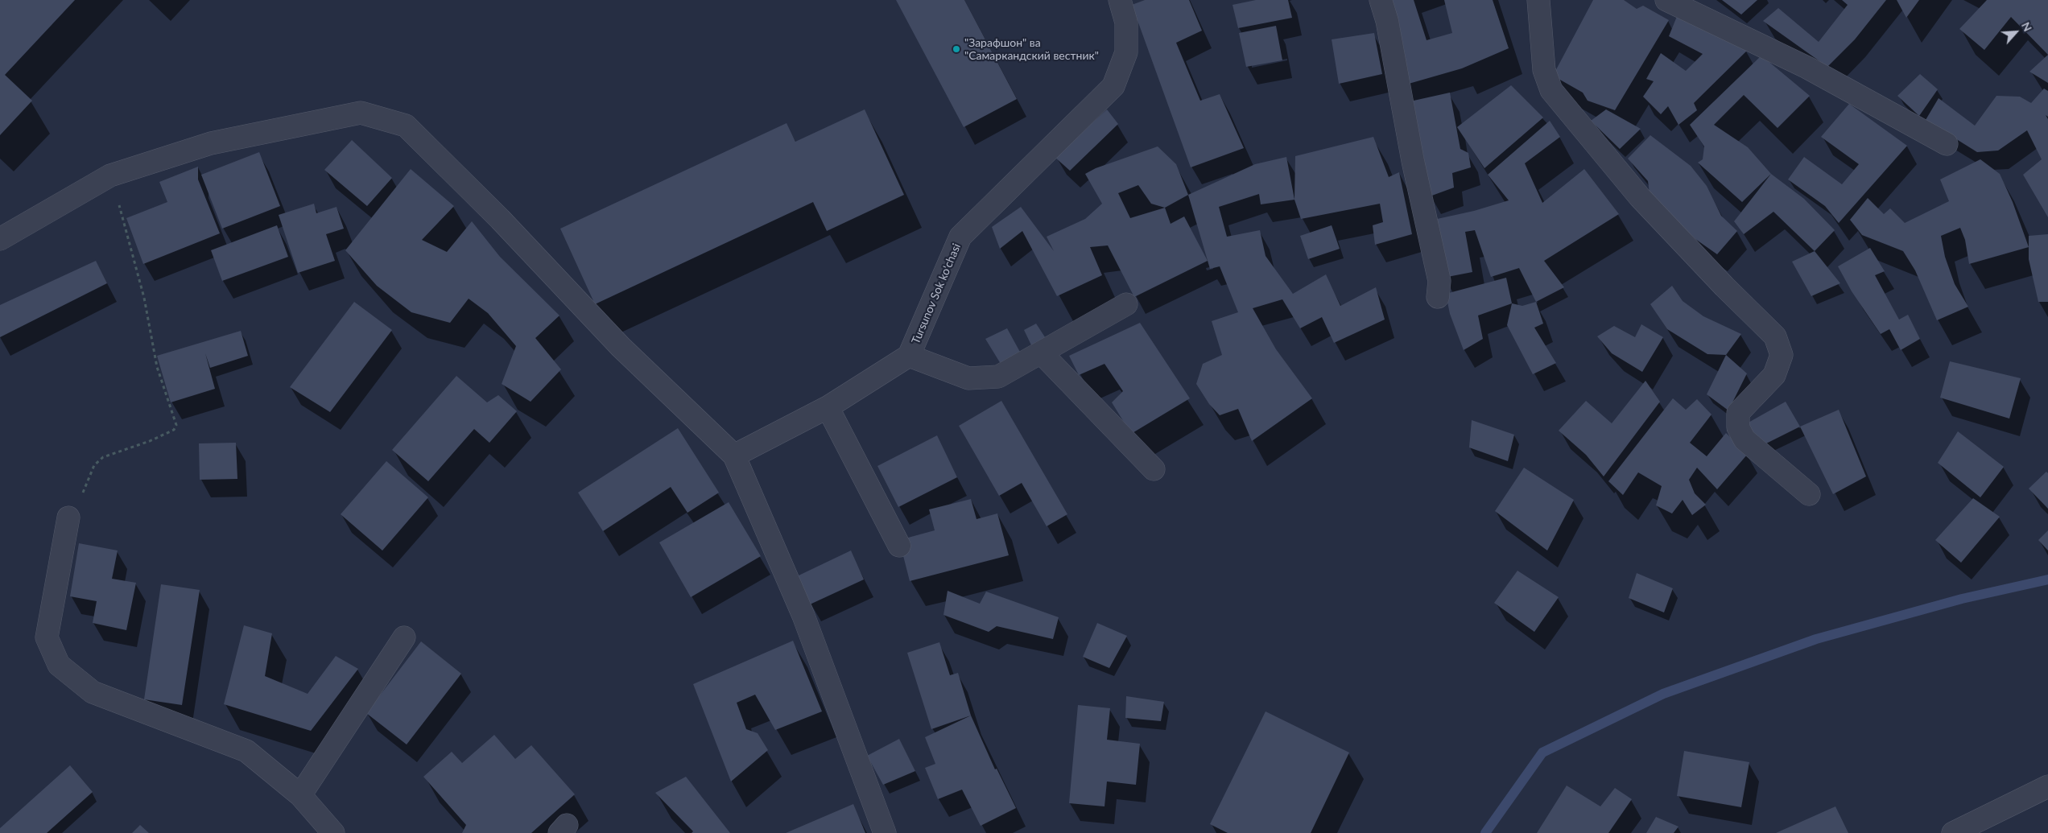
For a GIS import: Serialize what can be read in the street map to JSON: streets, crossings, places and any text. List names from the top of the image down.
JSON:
{
  "streets": {
    "street": ["Tursunov Sok ko'chasi"]
  },
  "places": ["\"Зарафшон\" ва \"Самаркандский вестник\""],
  "north": "top right"
}
